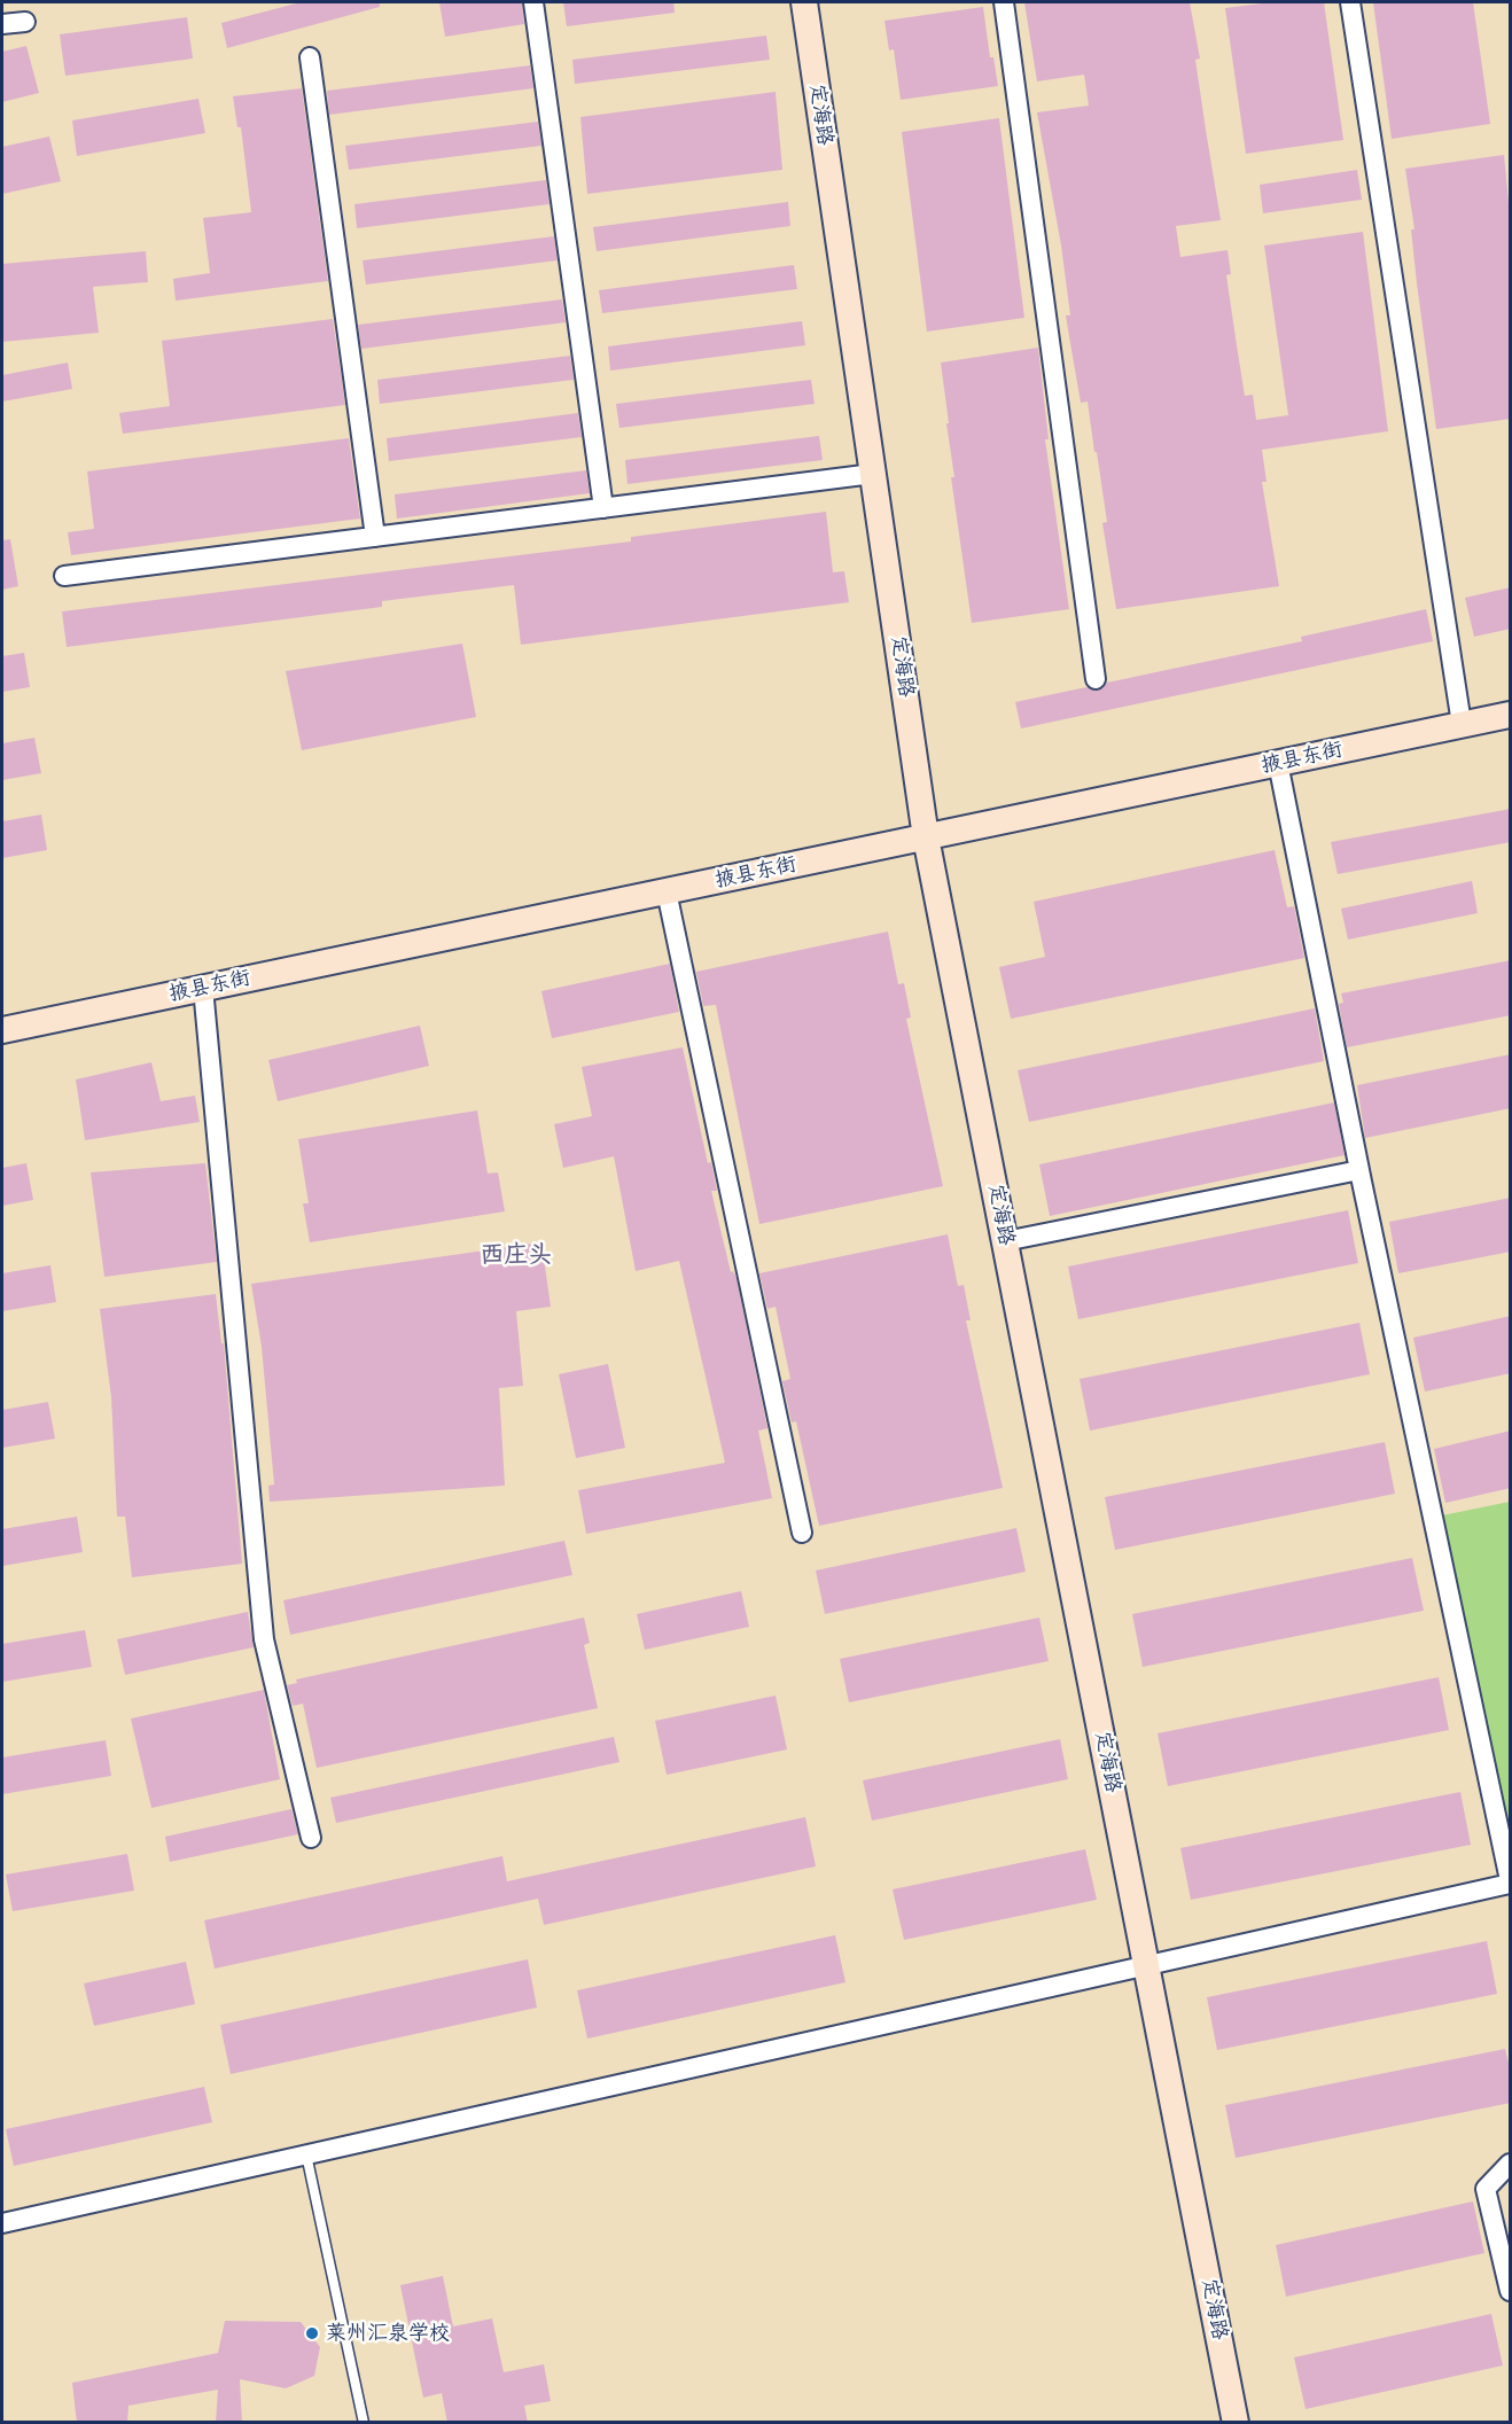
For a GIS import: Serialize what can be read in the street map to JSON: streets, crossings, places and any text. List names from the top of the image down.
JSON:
{
  "streets": {
    "street": ["定海路", "掖县东街"]
  },
  "crossings": [
    ["定海路", "掖县东街"]
  ],
  "districts": ["西庄头"],
  "places": ["莱州汇泉学校"]
}
